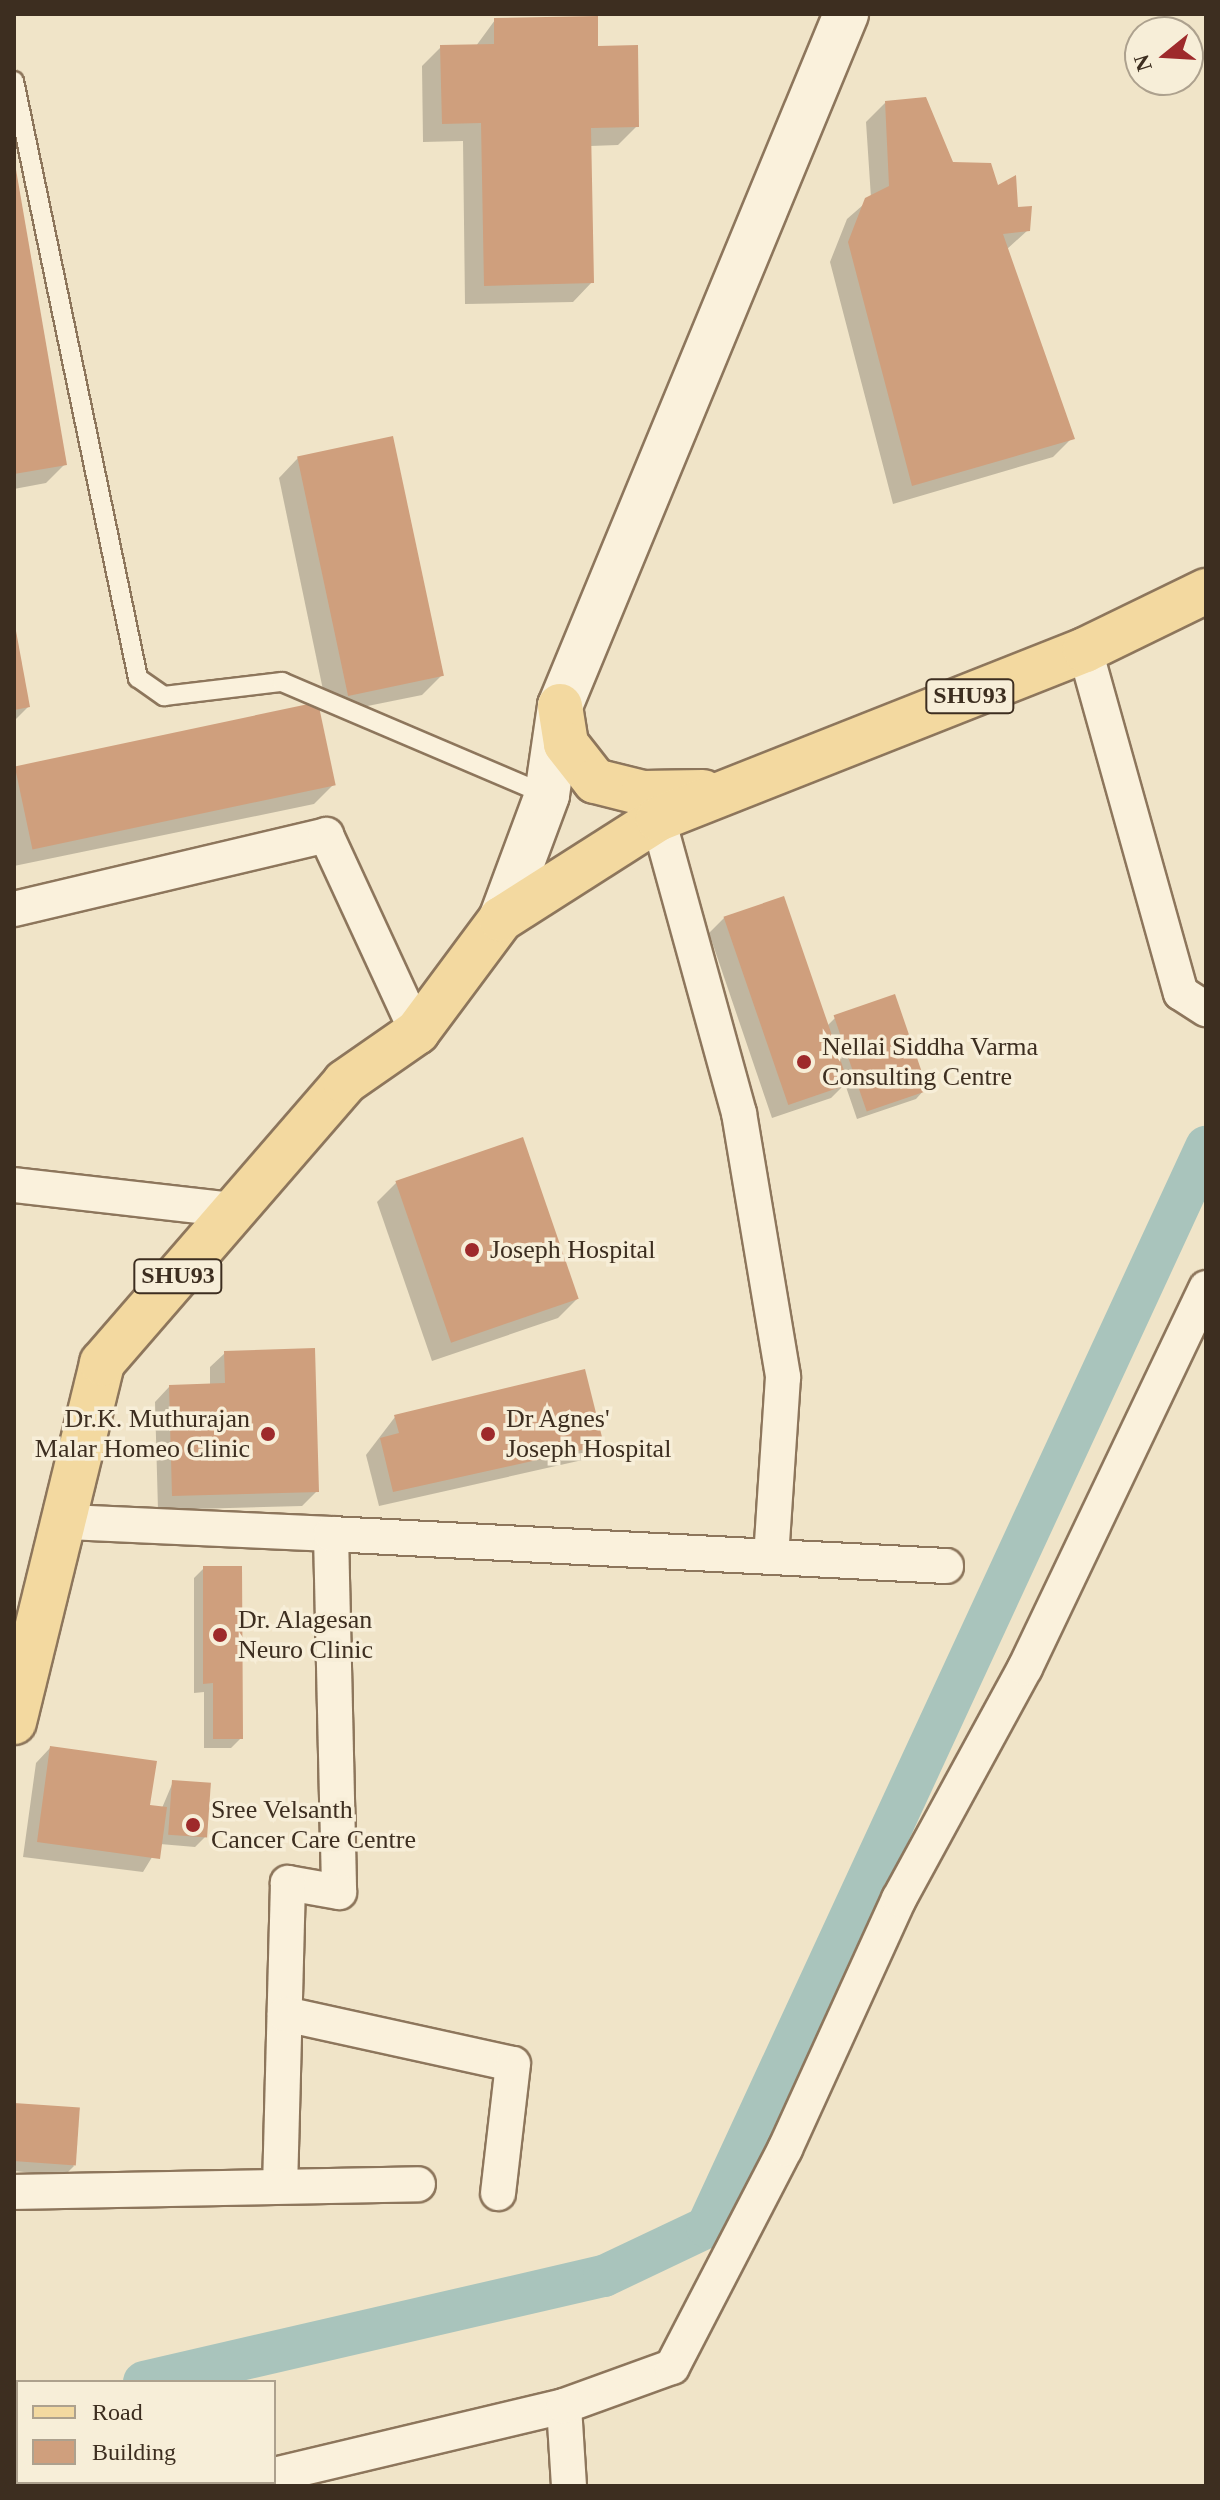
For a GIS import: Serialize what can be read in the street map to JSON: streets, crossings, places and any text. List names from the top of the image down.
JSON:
{
  "streets": {
    "main road": ["SHU93"]
  },
  "places": [
    "Nellai Siddha Varma Consulting Centre",
    "Joseph Hospital",
    "Dr.K. Muthurajan Malar Homeo Clinic",
    "Dr Agnes' Joseph Hospital",
    "Dr. Alagesan Neuro Clinic",
    "Sree Velsanth Cancer Care Centre"
  ],
  "legend": ["Road", "Building"],
  "north": "left"
}
